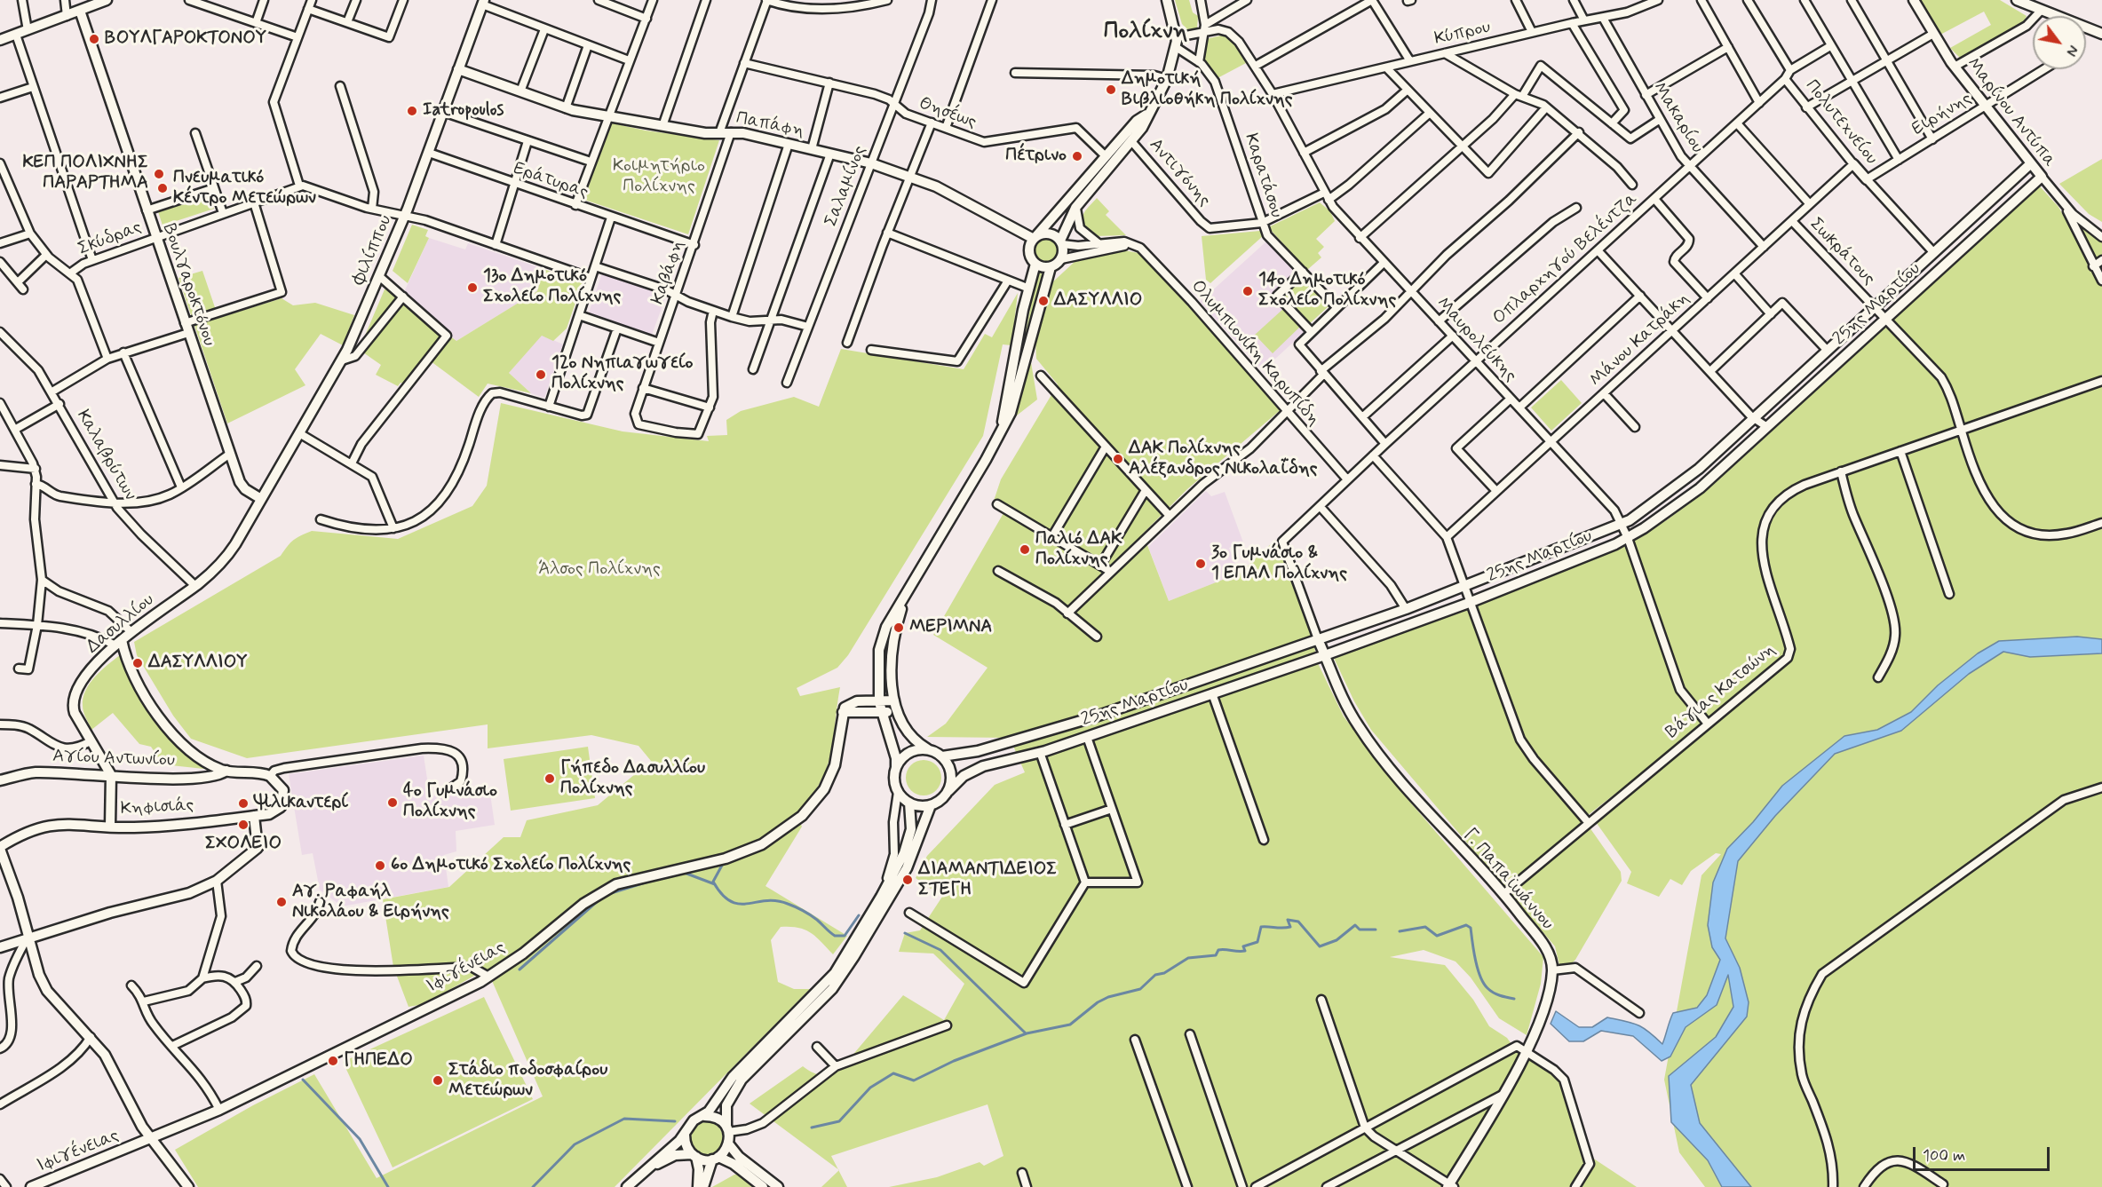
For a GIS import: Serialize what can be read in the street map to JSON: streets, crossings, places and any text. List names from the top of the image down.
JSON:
{
  "streets": {
    "street": [
      "Κύπρου",
      "Μαρίνου Αντύπα",
      "Θησέως",
      "Ειρήνης",
      "Μακαρίου",
      "Πολυτεχνείου",
      "Παπάφη",
      "Αντιγόνης",
      "Καρατάσου",
      "Εράτυρας",
      "Σαλαμίνος",
      "Σκύδρας",
      "Φιλίππου",
      "Σωκράτους",
      "Οπλαρχηγού Βελέντζα",
      "Καβάφη",
      "Βουλγαροκτόνου",
      "25ης Μαρτίου",
      "Μαυρολεύκης",
      "Μάνου Κατράκη",
      "Ολυμπιονίκη Καρυπίδη",
      "Καλαβρύτων",
      "Δασυλλίου",
      "Βάγιας Κατσώνη",
      "Αγίου Αντωνίου",
      "Κηφισιάς",
      "Γ. Παπαϊωάννου",
      "Ιφιγένειας"
    ]
  },
  "crossings": [
    ["Κύπρου", "Μακαρίου"],
    ["Κύπρου", "Μαυρολεύκης"],
    ["Μαρίνου Αντύπα", "Ειρήνης"],
    ["Μαρίνου Αντύπα", "25ης Μαρτίου"],
    ["Θησέως", "Σαλαμίνος"],
    ["Ειρήνης", "Πολυτεχνείου"],
    ["Μακαρίου", "Οπλαρχηγού Βελέντζα"],
    ["Μακαρίου", "Μάνου Κατράκη"],
    ["Πολυτεχνείου", "Οπλαρχηγού Βελέντζα"],
    ["Πολυτεχνείου", "25ης Μαρτίου"],
    ["Πολυτεχνείου", "Μάνου Κατράκη"],
    ["Παπάφη", "Σαλαμίνος"],
    ["Παπάφη", "Φιλίππου"],
    ["Παπάφη", "Καβάφη"],
    ["Αντιγόνης", "Καρατάσου"],
    ["Αντιγόνης", "Μαυρολεύκης"],
    ["Καρατάσου", "Μαυρολεύκης"],
    ["Εράτυρας", "Φιλίππου"],
    ["Εράτυρας", "Καβάφη"],
    ["Σκύδρας", "Βουλγαροκτόνου"],
    ["Φιλίππου", "Βουλγαροκτόνου"],
    ["Φιλίππου", "Δασυλλίου"],
    ["Σωκράτους", "Οπλαρχηγού Βελέντζα"],
    ["Σωκράτους", "25ης Μαρτίου"],
    ["Σωκράτους", "Μάνου Κατράκη"],
    ["Σωκράτους", "Βάγιας Κατσώνη"],
    ["Οπλαρχηγού Βελέντζα", "25ης Μαρτίου"],
    ["Οπλαρχηγού Βελέντζα", "Μαυρολεύκης"],
    ["Οπλαρχηγού Βελέντζα", "Ολυμπιονίκη Καρυπίδη"],
    ["Οπλαρχηγού Βελέντζα", "Γ. Παπαϊωάννου"],
    ["Βουλγαροκτόνου", "Δασυλλίου"],
    ["25ης Μαρτίου", "Μαυρολεύκης"],
    ["25ης Μαρτίου", "Γ. Παπαϊωάννου"],
    ["Μαυρολεύκης", "Μάνου Κατράκη"],
    ["Μαυρολεύκης", "Βάγιας Κατσώνη"],
    ["Καλαβρύτων", "Δασυλλίου"],
    ["Δασυλλίου", "Αγίου Αντωνίου"],
    ["Βάγιας Κατσώνη", "Γ. Παπαϊωάννου"]
  ],
  "districts": ["Πολίχνη"],
  "parks": ["Κοιμητήριο Πολίχνης", "Άλσος Πολίχνης"],
  "places": [
    "ΒΟΥΛΓΑΡΟΚΤΟΝΟΥ",
    "Δημοτική Βιβλιοθήκη Πολίχνης",
    "Iatropoulos",
    "Πέτρινο",
    "ΚΕΠ ΠΟΛΙΧΝΗΣ ΠΑΡΑΡΤΗΜΑ",
    "Πνευματικό Κέντρο Μετεώρων",
    "13ο Δημοτικό Σχολείο Πολίχνης",
    "14ο Δημοτικό Σχολείο Πολίχνης",
    "ΔΑΣΥΛΛΙΟ",
    "12ο Νηπιαγωγείο Πολίχνης",
    "ΔΑΚ Πολίχνης Αλέξανδρος Νικολαΐδης",
    "Παλιό ΔΑΚ Πολίχνης",
    "3ο Γυμνάσιο & 1 ΕΠΑΛ Πολίχνης",
    "ΜΕΡΙΜΝΑ",
    "ΔΑΣΥΛΛΙΟΥ",
    "Γήπεδο Δασυλλίου Πολίχνης",
    "4ο Γυμνάσιο Πολίχνης",
    "Ψιλικαντερί",
    "ΣΧΟΛΕΙΟ",
    "6ο Δημοτικό Σχολείο Πολίχνης",
    "ΔΙΑΜΑΝΤΙΔΕΙΟΣ ΣΤΕΓΗ",
    "Αγ. Ραφαήλ Νικολάου & Ειρήνης",
    "ΓΗΠΕΔΟ",
    "Στάδιο ποδοσφαίρου Μετεώρων"
  ],
  "scale_bar": "100 m",
  "north": "bottom right"
}
